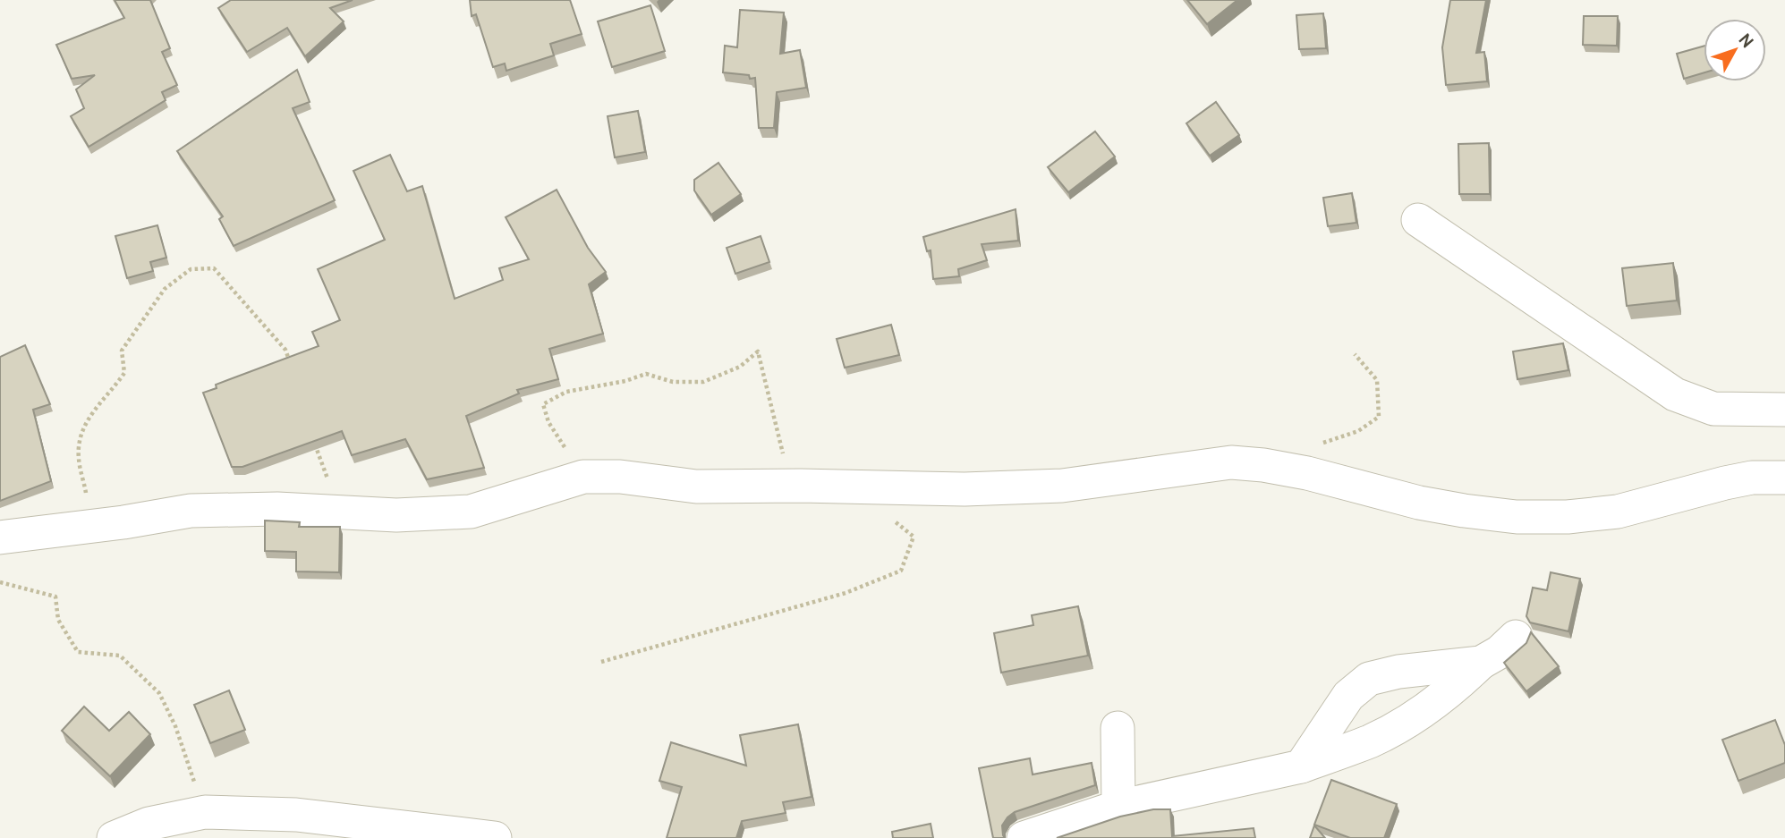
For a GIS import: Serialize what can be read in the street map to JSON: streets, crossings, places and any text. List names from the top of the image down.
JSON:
{
  "north": "top right"
}
